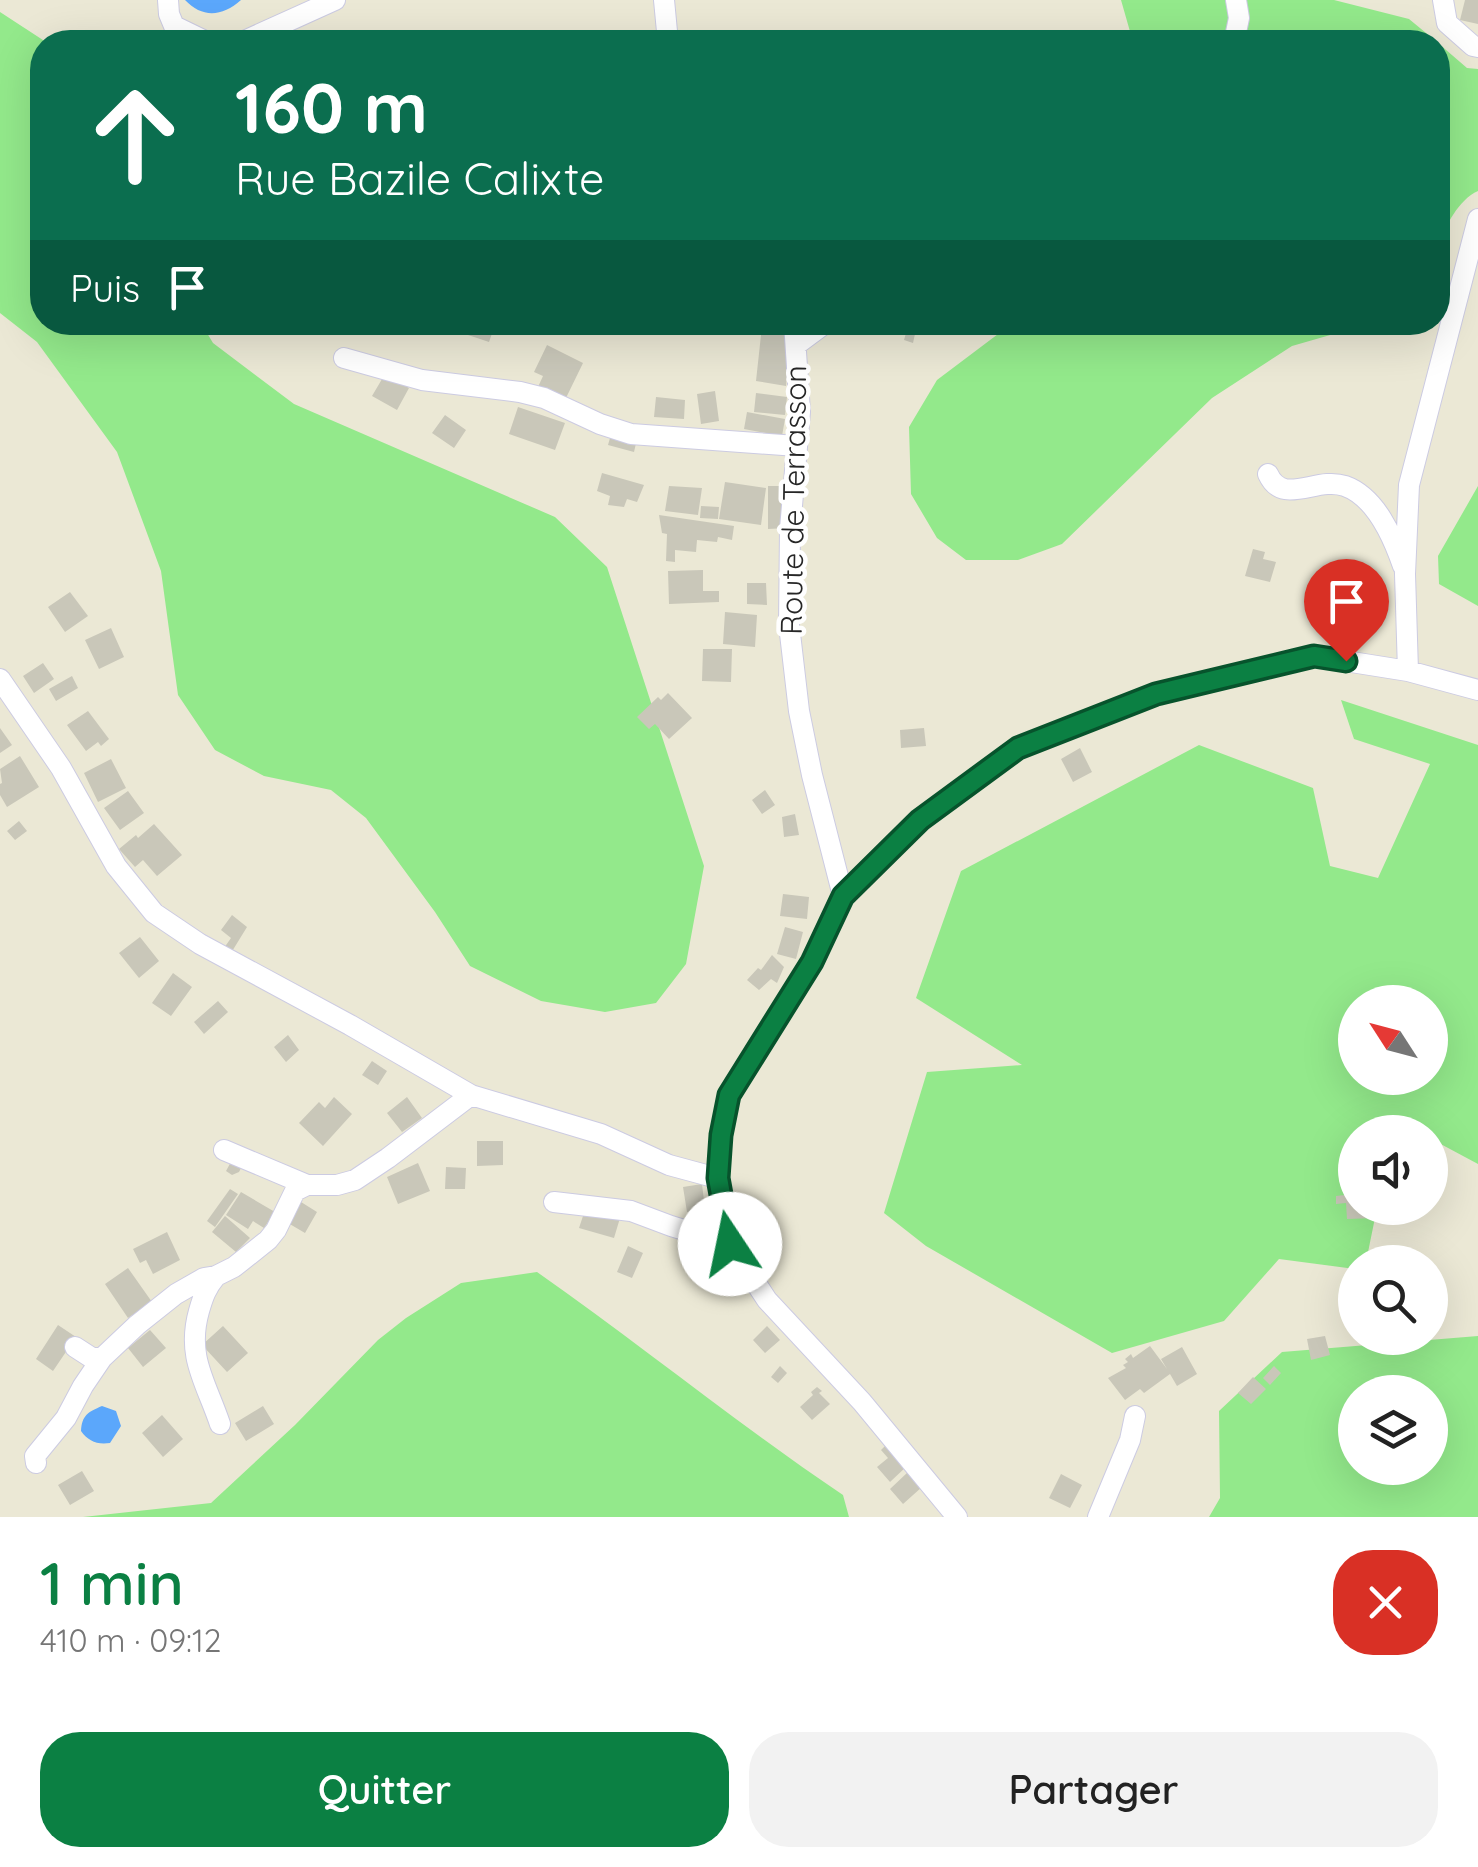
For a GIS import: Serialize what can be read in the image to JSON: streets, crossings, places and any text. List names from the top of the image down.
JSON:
{
  "streets": {
    "street": ["Route de Terrasson"]
  },
  "north": "top left",
  "page": {
    "turn": ["160 m", "Rue Bazile Calixte"],
    "then": "Puis",
    "heading": ["1 min", "410 m · 09:12"],
    "buttons": ["Quitter", "Partager"]
  }
}
